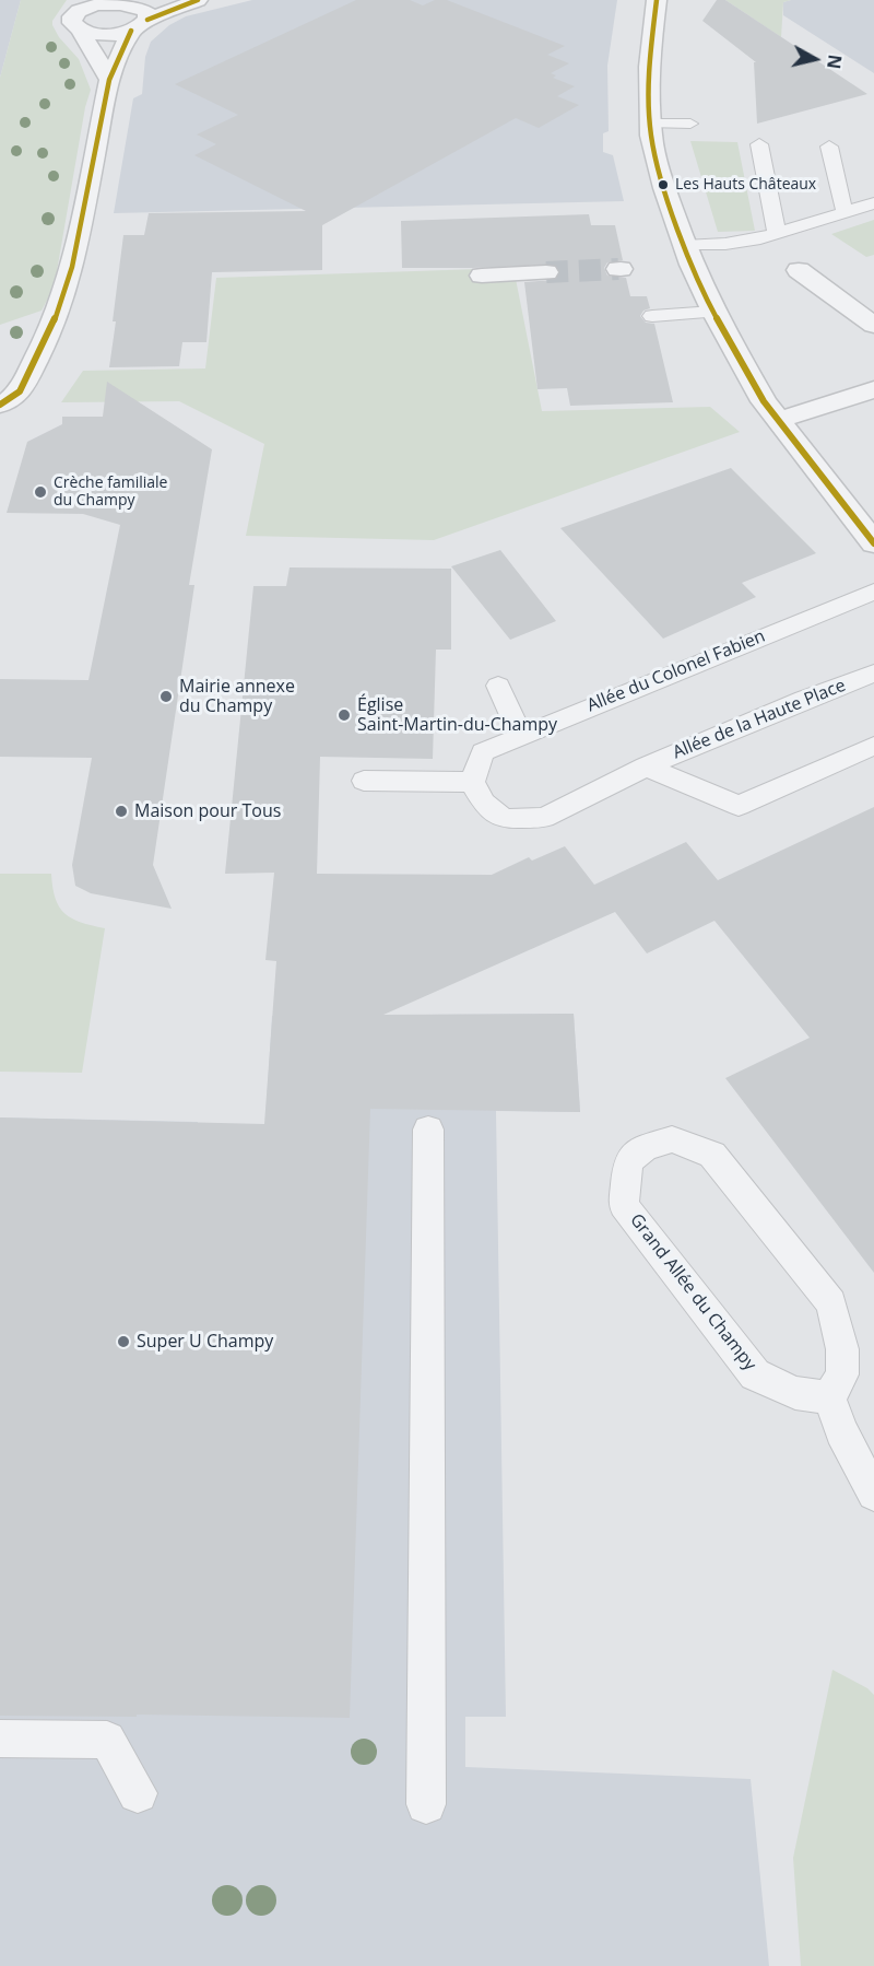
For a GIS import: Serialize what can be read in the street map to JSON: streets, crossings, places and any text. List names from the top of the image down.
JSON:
{
  "streets": {
    "lane": ["Allée du Colonel Fabien", "Allée de la Haute Place", "Grand Allée du Champy"]
  },
  "crossings": [
    ["Allée du Colonel Fabien", "Allée de la Haute Place"]
  ],
  "places": [
    "Les Hauts Châteaux",
    "Crèche familiale du Champy",
    "Mairie annexe du Champy",
    "Église Saint-Martin-du-Champy",
    "Maison pour Tous",
    "Super U Champy"
  ],
  "north": "right"
}
